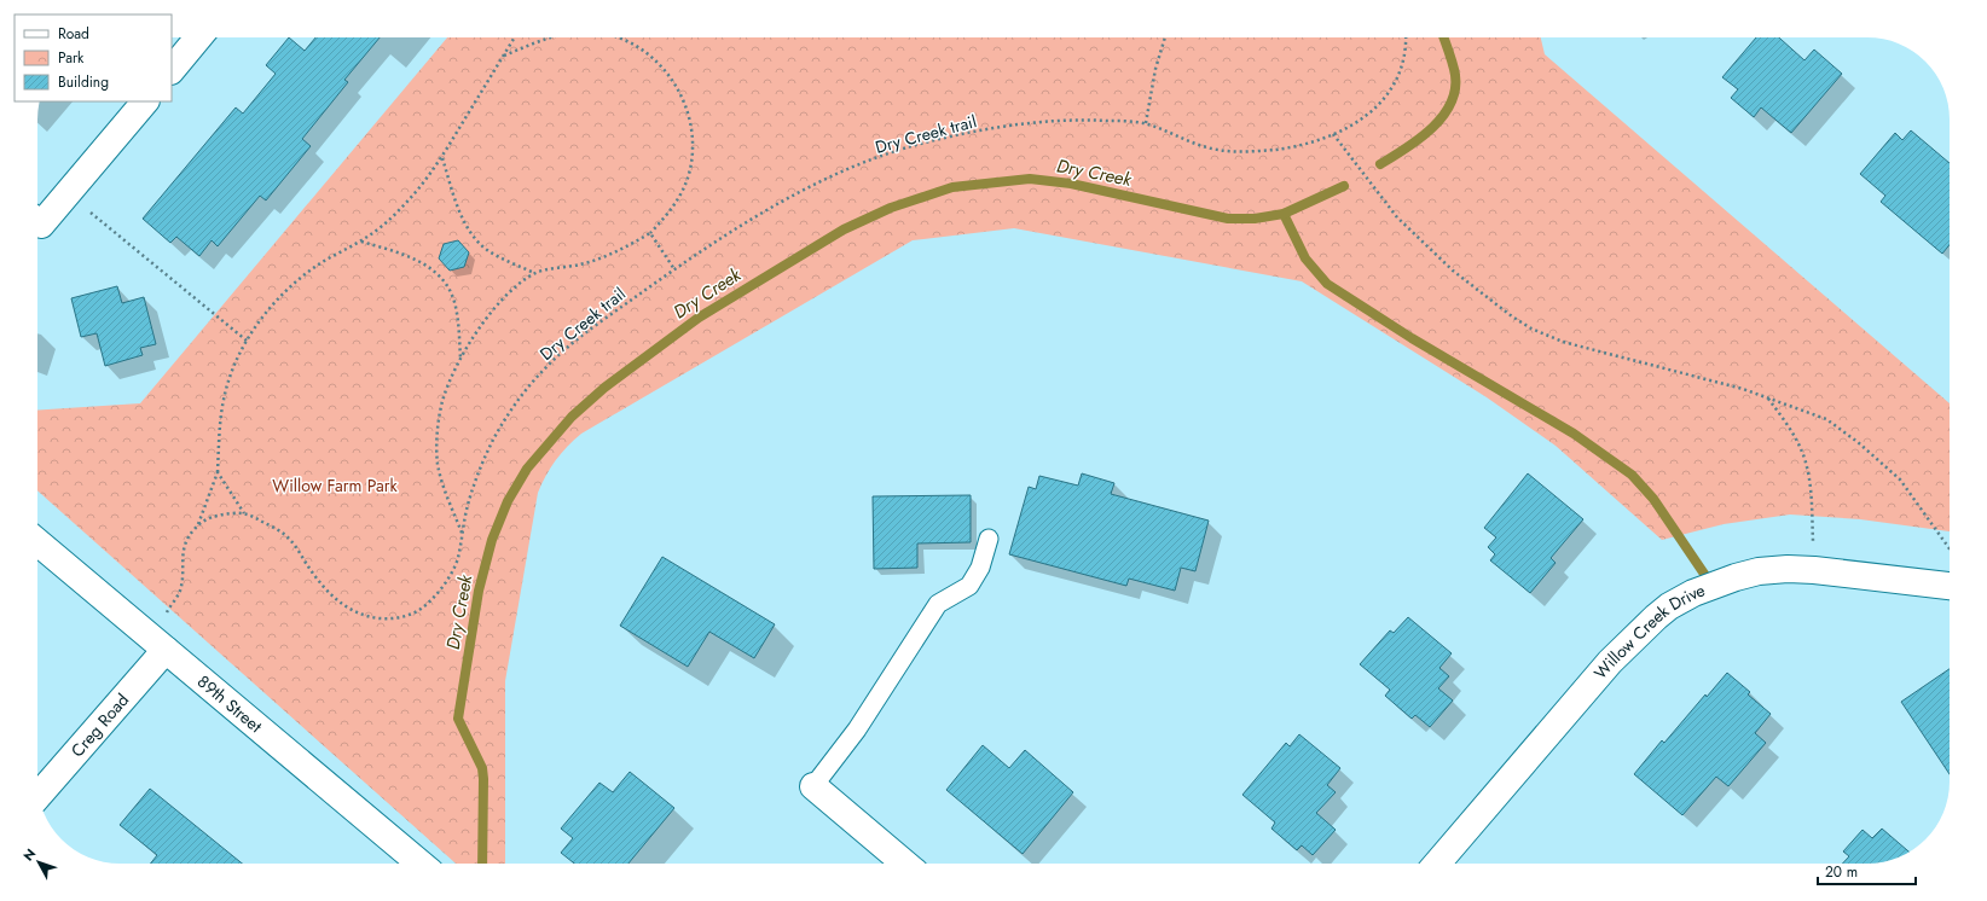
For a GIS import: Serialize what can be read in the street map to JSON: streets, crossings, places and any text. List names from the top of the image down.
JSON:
{
  "streets": {
    "street": ["Willow Creek Drive", "89th Street", "Creg Road"],
    "path": ["Dry Creek trail"]
  },
  "crossings": [
    ["89th Street", "Creg Road"]
  ],
  "water": ["Dry Creek"],
  "parks": ["Willow Farm Park"],
  "legend": ["Road", "Park", "Building"],
  "scale_bar": "20 m",
  "north": "top left"
}
